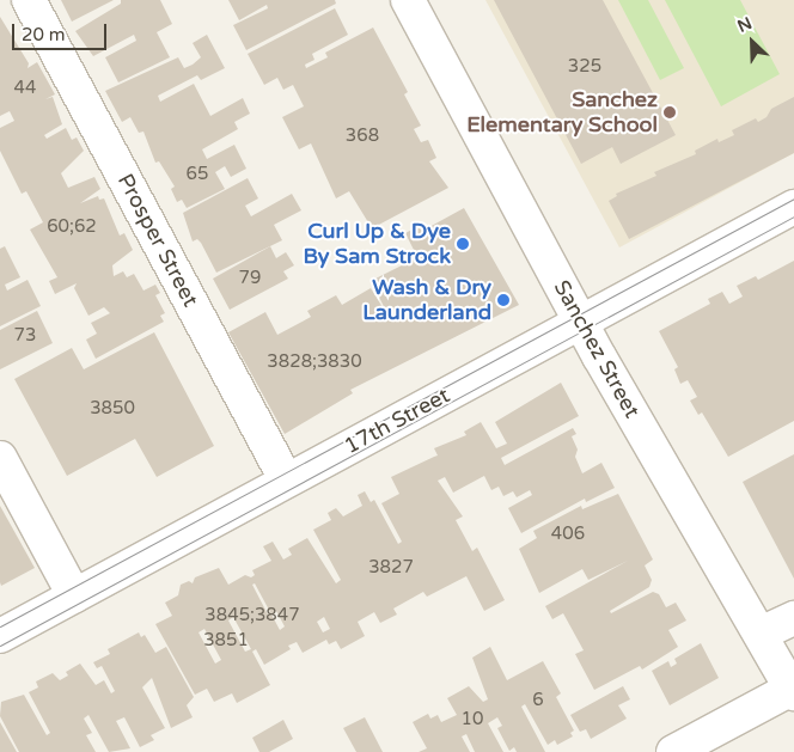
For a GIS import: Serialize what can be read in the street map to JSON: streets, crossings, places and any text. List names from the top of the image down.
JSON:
{
  "streets": {
    "street": ["Prosper Street", "Sanchez Street", "17th Street"]
  },
  "crossings": [
    ["Prosper Street", "17th Street"],
    ["Sanchez Street", "17th Street"]
  ],
  "places": ["Sanchez Elementary School", "Curl Up & Dye By Sam Strock", "Wash & Dry Launderland"],
  "house_numbers": [
    "325",
    "44",
    "368",
    "65",
    "60;62",
    "79",
    "73",
    "3828;3830",
    "3850",
    "406",
    "3827",
    "3845;3847",
    "3851",
    "6",
    "10"
  ],
  "scale_bar": "20 m",
  "north": "top left"
}
